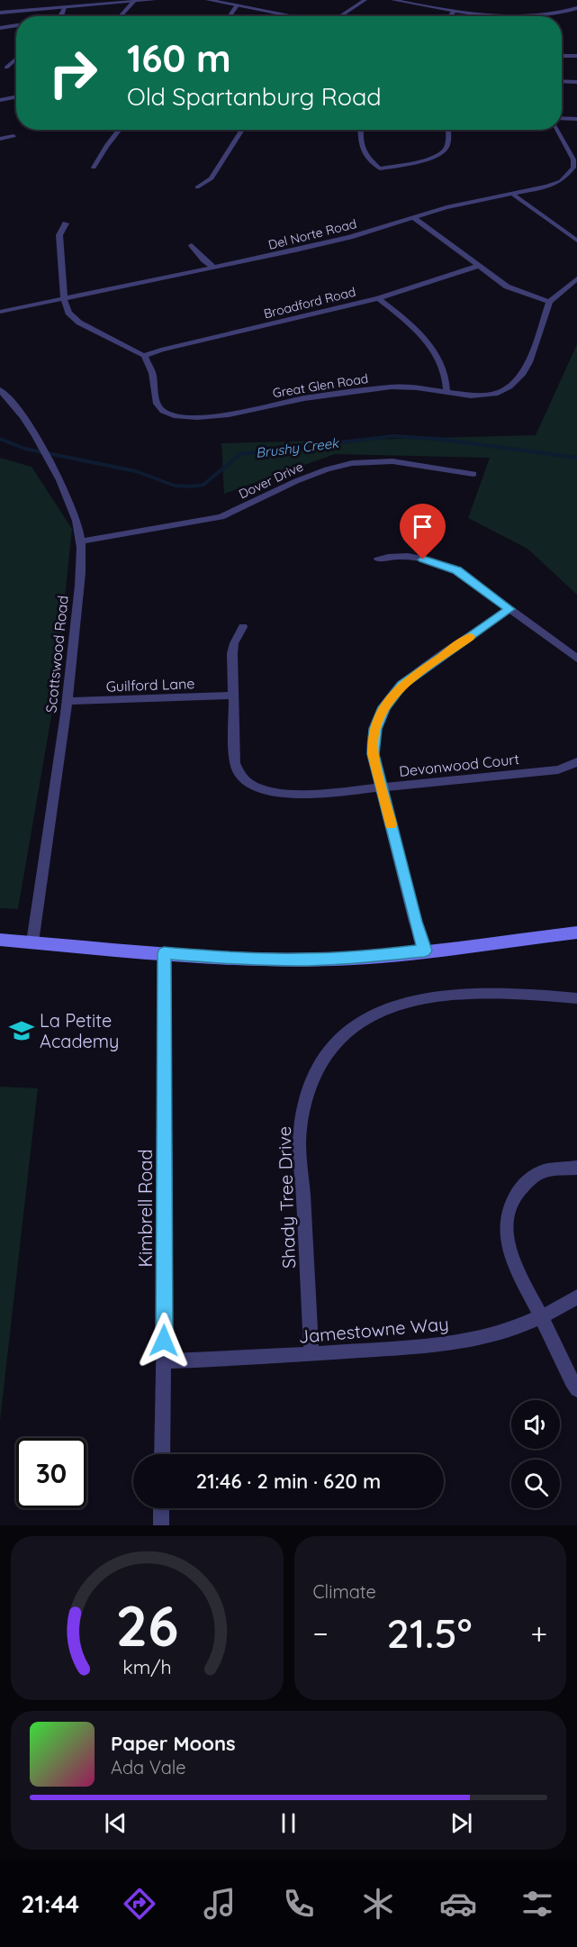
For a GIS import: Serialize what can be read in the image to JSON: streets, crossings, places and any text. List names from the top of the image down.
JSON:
{
  "streets": {
    "street": [
      "Del Norte Road",
      "Broadford Road",
      "Great Glen Road",
      "Dover Drive",
      "Scottswood Road",
      "Guilford Lane",
      "Devonwood Court",
      "Shady Tree Drive",
      "Kimbrell Road",
      "Jamestowne Way"
    ]
  },
  "crossings": [
    ["Broadford Road", "Great Glen Road"],
    ["Dover Drive", "Scottswood Road"],
    ["Scottswood Road", "Guilford Lane"],
    ["Guilford Lane", "Devonwood Court"],
    ["Shady Tree Drive", "Jamestowne Way"],
    ["Kimbrell Road", "Jamestowne Way"]
  ],
  "water": ["Brushy Creek"],
  "places": {
    "school or university": ["La Petite Academy"]
  },
  "page": {
    "turn": ["160 m", "Old Spartanburg Road"],
    "limit": "30",
    "trip": "21:46 · 2 min · 620 m",
    "tile": "Climate",
    "heat": ["−", "21.5°", "+"],
    "song": ["Paper Moons", "Ada Vale"],
    "tabs": "21:44",
    "gauge": ["26", "km/h"]
  }
}
